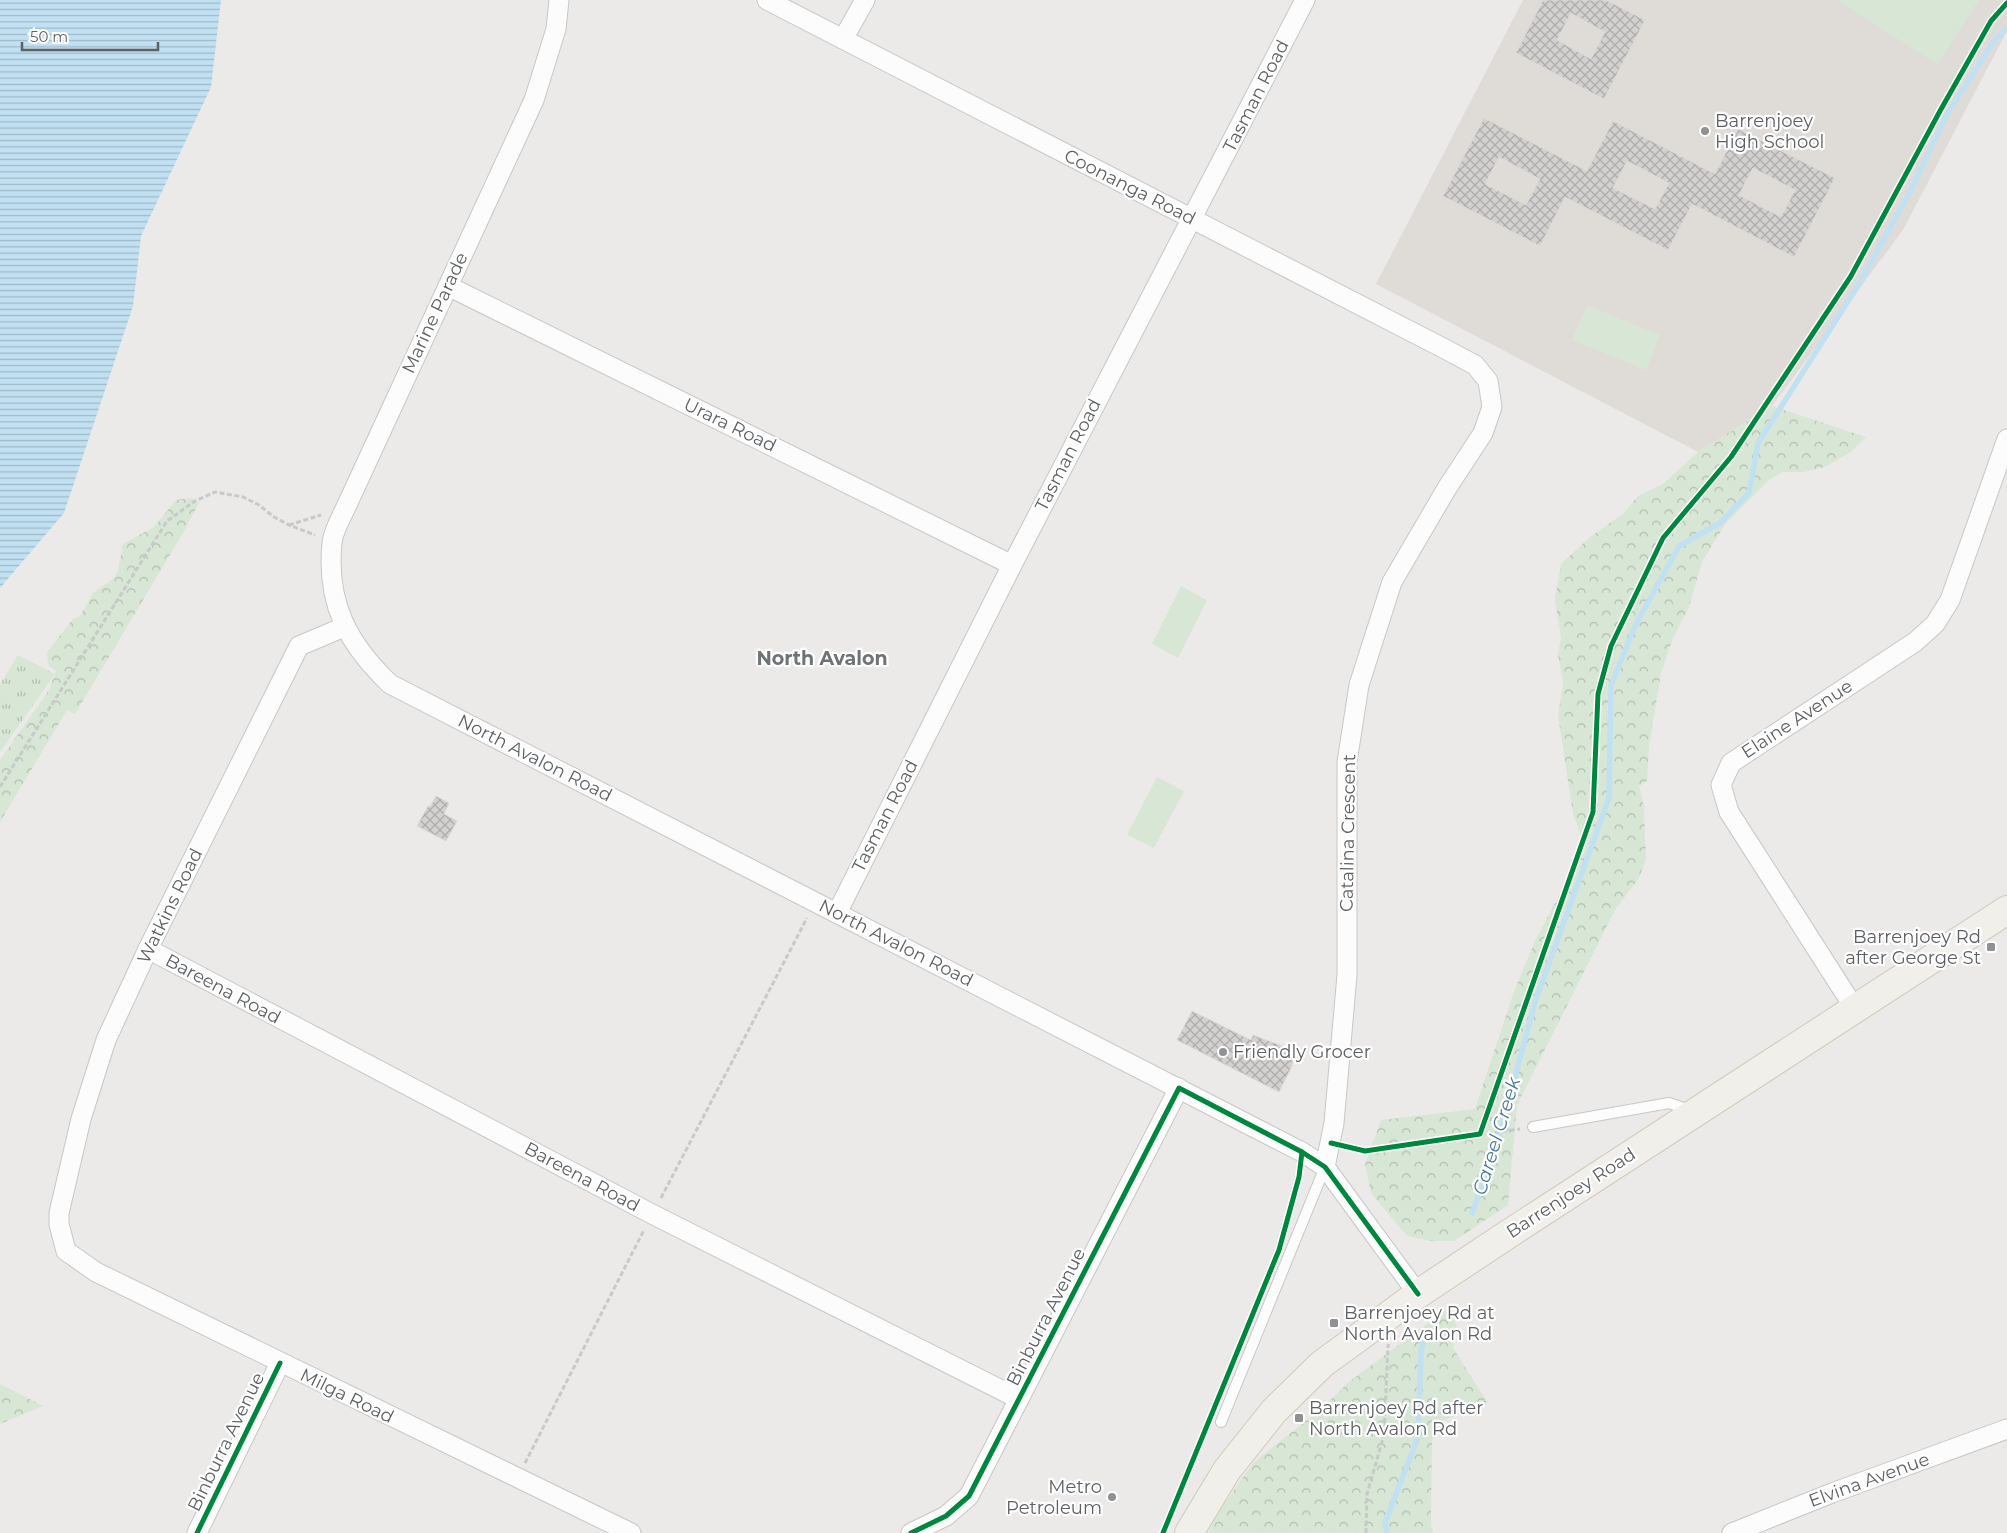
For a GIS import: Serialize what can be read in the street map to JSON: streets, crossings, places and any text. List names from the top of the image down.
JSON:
{
  "streets": {
    "main road": ["Barrenjoey Road"],
    "street": [
      "Tasman Road",
      "Coonanga Road",
      "Marine Parade",
      "Urara Road",
      "Elaine Avenue",
      "North Avalon Road",
      "Catalina Crescent",
      "Watkins Road",
      "Bareena Road",
      "Binburra Avenue",
      "Milga Road",
      "Elvina Avenue"
    ]
  },
  "crossings": [
    ["Tasman Road", "Coonanga Road"],
    ["Tasman Road", "Urara Road"],
    ["Tasman Road", "North Avalon Road"],
    ["Coonanga Road", "Catalina Crescent"],
    ["Marine Parade", "Urara Road"],
    ["Marine Parade", "North Avalon Road"],
    ["Marine Parade", "Watkins Road"],
    ["Elaine Avenue", "Barrenjoey Road"],
    ["North Avalon Road", "Catalina Crescent"],
    ["North Avalon Road", "Watkins Road"],
    ["North Avalon Road", "Barrenjoey Road"],
    ["North Avalon Road", "Binburra Avenue"],
    ["Watkins Road", "Bareena Road"],
    ["Watkins Road", "Milga Road"],
    ["Bareena Road", "Binburra Avenue"],
    ["Binburra Avenue", "Milga Road"]
  ],
  "districts": ["North Avalon"],
  "water": ["Careel Creek"],
  "places": {
    "other": ["Barrenjoey High School", "Friendly Grocer", "Metro Petroleum"],
    "transit": ["Barrenjoey Rd after George St", "Barrenjoey Rd at North Avalon Rd", "Barrenjoey Rd after North Avalon Rd"]
  },
  "scale_bar": "50 m"
}
